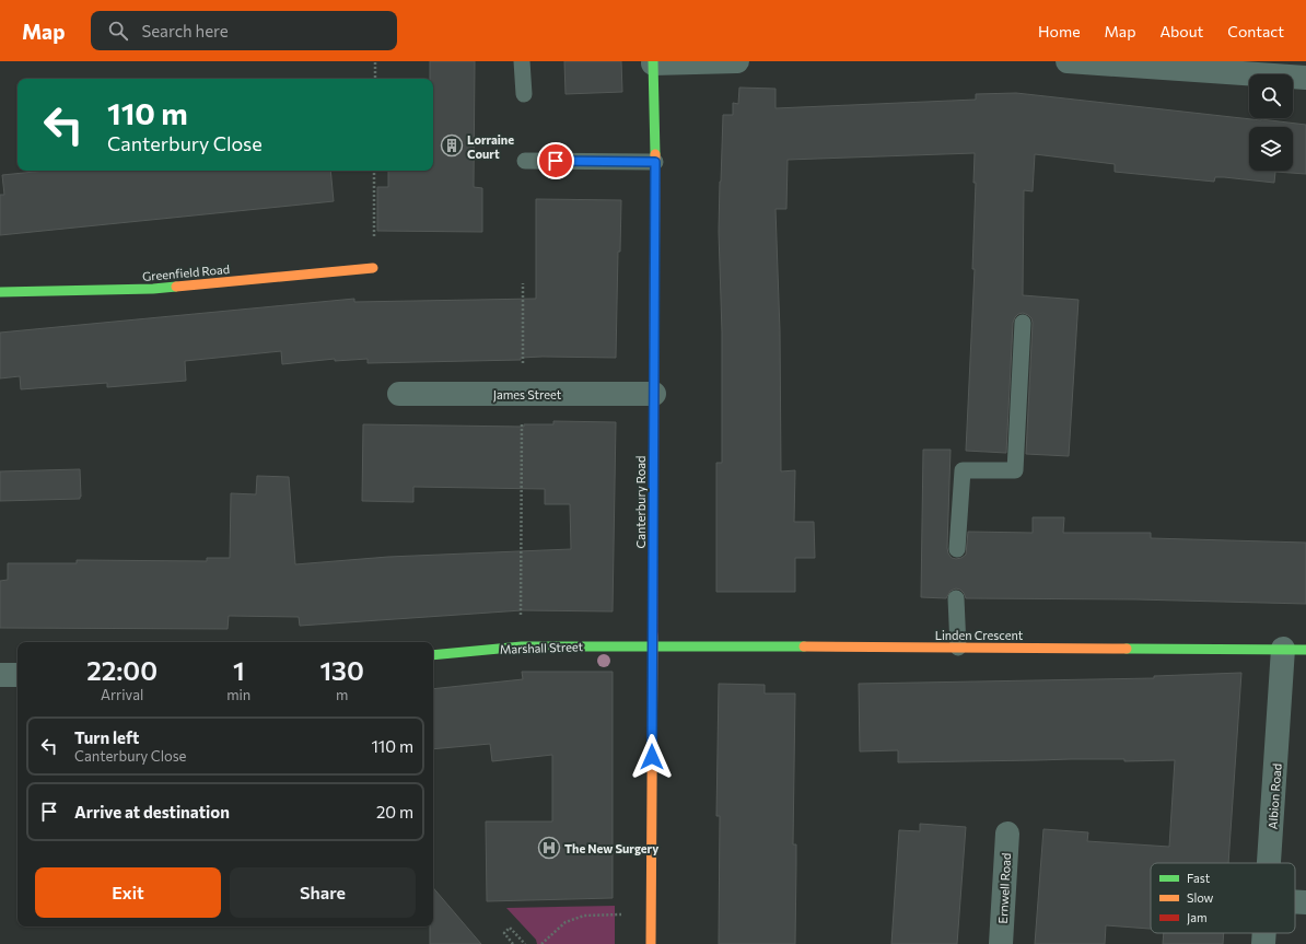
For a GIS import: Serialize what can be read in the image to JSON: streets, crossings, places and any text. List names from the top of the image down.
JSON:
{
  "streets": {
    "street": [
      "Greenfield Road",
      "James Street",
      "Canterbury Road",
      "Linden Crescent",
      "Marshall Street",
      "Albion Road",
      "Ernwell Road"
    ]
  },
  "crossings": [
    ["James Street", "Canterbury Road"],
    ["Canterbury Road", "Linden Crescent"],
    ["Canterbury Road", "Marshall Street"],
    ["Linden Crescent", "Marshall Street"],
    ["Linden Crescent", "Albion Road"]
  ],
  "places": {
    "building": ["Lorraine Court"],
    "hospital": ["The New Surgery"]
  },
  "legend": ["Fast", "Slow", "Jam"],
  "page": {
    "header": "Map",
    "search": "Search here",
    "nav": [
      "Home",
      "Map",
      "About",
      "Contact"
    ],
    "turn": ["110 m", "Canterbury Close"],
    "eta": [
      "22:00",
      "Arrival",
      "1",
      "min",
      "130",
      "m"
    ],
    "list": [
      {
        "name": "Turn left",
        "note": "Canterbury Close",
        "value": "110 m"
      },
      {
        "name": "Arrive at destination",
        "value": "20 m"
      }
    ],
    "buttons": ["Exit", "Share"]
  }
}
